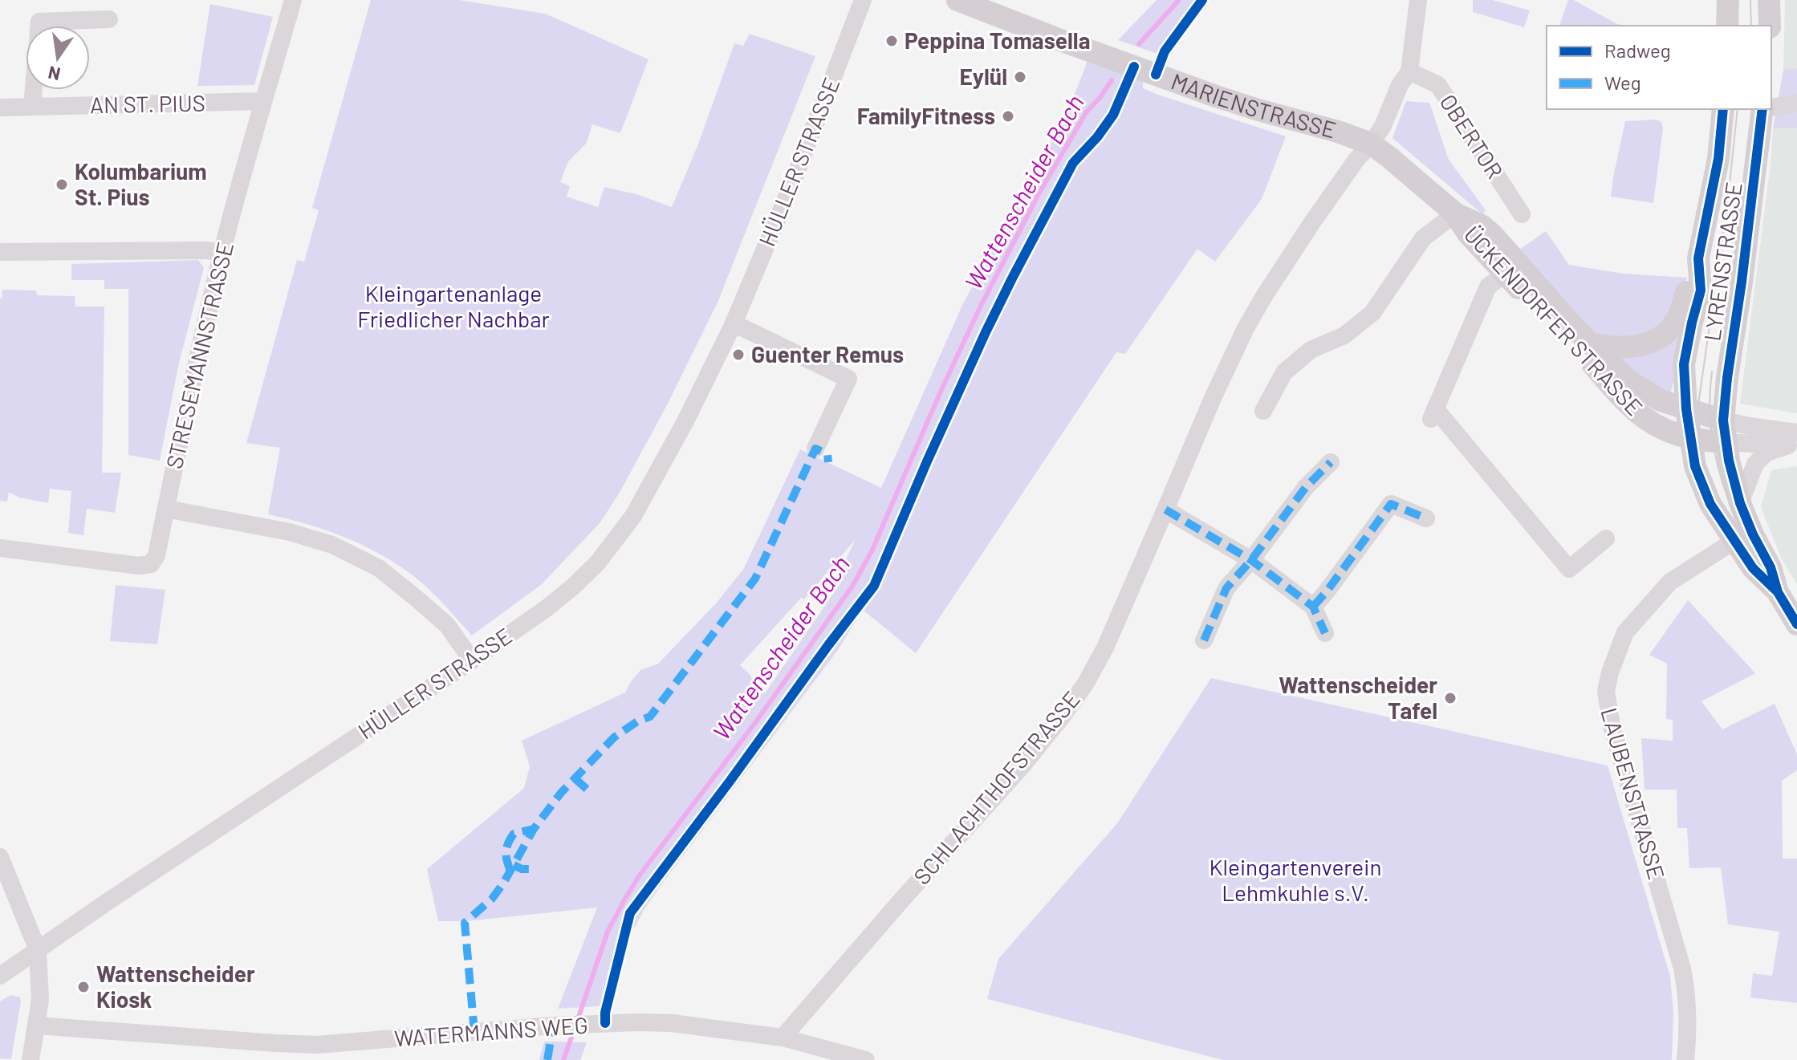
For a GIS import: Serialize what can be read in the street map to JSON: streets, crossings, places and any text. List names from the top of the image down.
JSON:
{
  "streets": {
    "main road": ["MARIENSTRASSE", "LYRENSTRASSE", "ÜCKENDORFER STRASSE"],
    "street": [
      "AN ST. PIUS",
      "OBERTOR",
      "HÜLLER STRASSE",
      "STRESEMANNSTRASSE",
      "SCHLACHTHOFSTRASSE",
      "LAUBENSTRASSE",
      "WATERMANNS WEG"
    ]
  },
  "crossings": [
    ["AN ST. PIUS", "STRESEMANNSTRASSE"],
    ["MARIENSTRASSE", "ÜCKENDORFER STRASSE"],
    ["MARIENSTRASSE", "SCHLACHTHOFSTRASSE"],
    ["LYRENSTRASSE", "ÜCKENDORFER STRASSE"],
    ["ÜCKENDORFER STRASSE", "SCHLACHTHOFSTRASSE"],
    ["SCHLACHTHOFSTRASSE", "WATERMANNS WEG"]
  ],
  "water": ["Wattenscheider Bach"],
  "parks": ["Kleingartenanlage Friedlicher Nachbar", "Kleingartenverein Lehmkuhle s.V."],
  "places": [
    "Peppina Tomasella",
    "Eylül",
    "FamilyFitness",
    "Kolumbarium St. Pius",
    "Guenter Remus",
    "Wattenscheider Tafel",
    "Wattenscheider Kiosk"
  ],
  "legend": ["Radweg", "Weg"],
  "north": "bottom"
}
